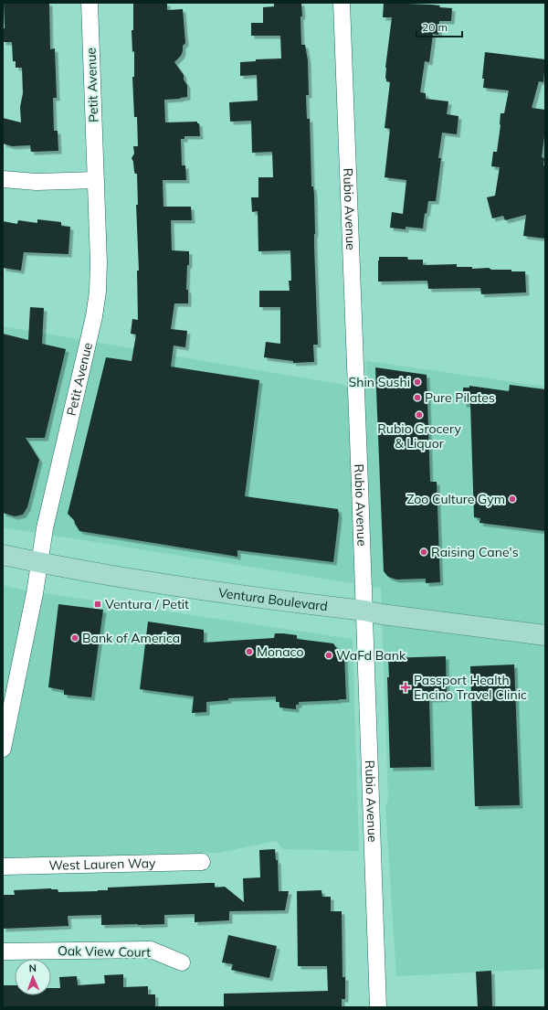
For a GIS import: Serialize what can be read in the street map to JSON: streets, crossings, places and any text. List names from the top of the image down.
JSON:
{
  "streets": {
    "main road": ["Ventura Boulevard"],
    "street": [
      "Petit Avenue",
      "Rubio Avenue",
      "West Lauren Way",
      "Oak View Court"
    ]
  },
  "crossings": [
    ["Petit Avenue", "Ventura Boulevard"],
    ["Rubio Avenue", "Ventura Boulevard"]
  ],
  "places": {
    "other": [
      "Shin Sushi",
      "Pure Pilates",
      "Rubio Grocery & Liquor",
      "Zoo Culture Gym",
      "Raising Cane's",
      "Bank of America",
      "Monaco",
      "WaFd Bank"
    ],
    "transit": ["Ventura / Petit"],
    "health": ["Passport Health Encino Travel Clinic"]
  },
  "scale_bar": "20 m",
  "north": "top"
}
